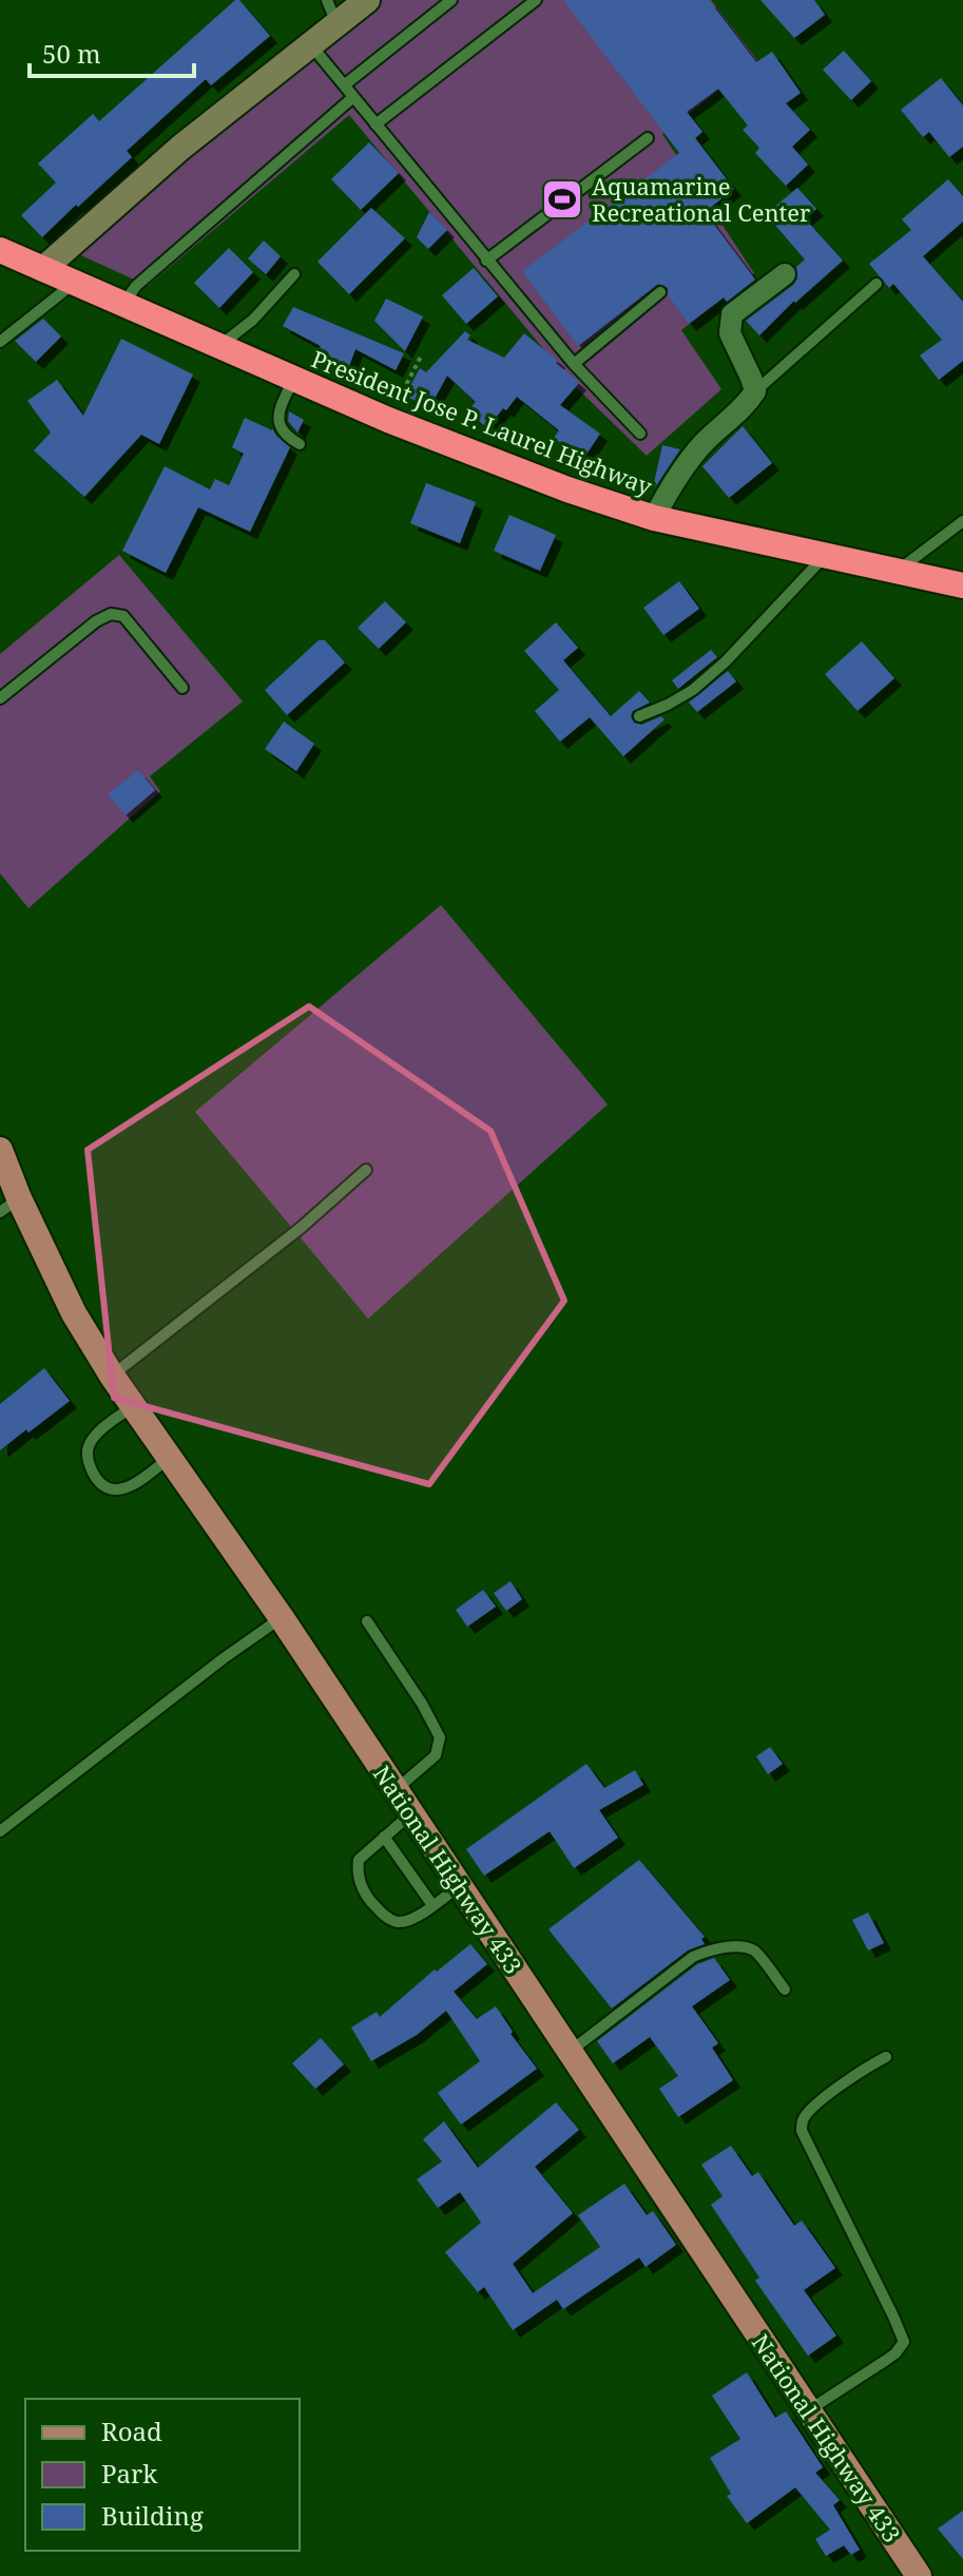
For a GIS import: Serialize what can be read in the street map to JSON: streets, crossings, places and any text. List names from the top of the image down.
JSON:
{
  "streets": {
    "highway": ["President Jose P. Laurel Highway"],
    "main road": ["National Highway 433"]
  },
  "places": {
    "sports": ["Aquamarine Recreational Center"]
  },
  "legend": ["Road", "Park", "Building"],
  "scale_bar": "50 m"
}
